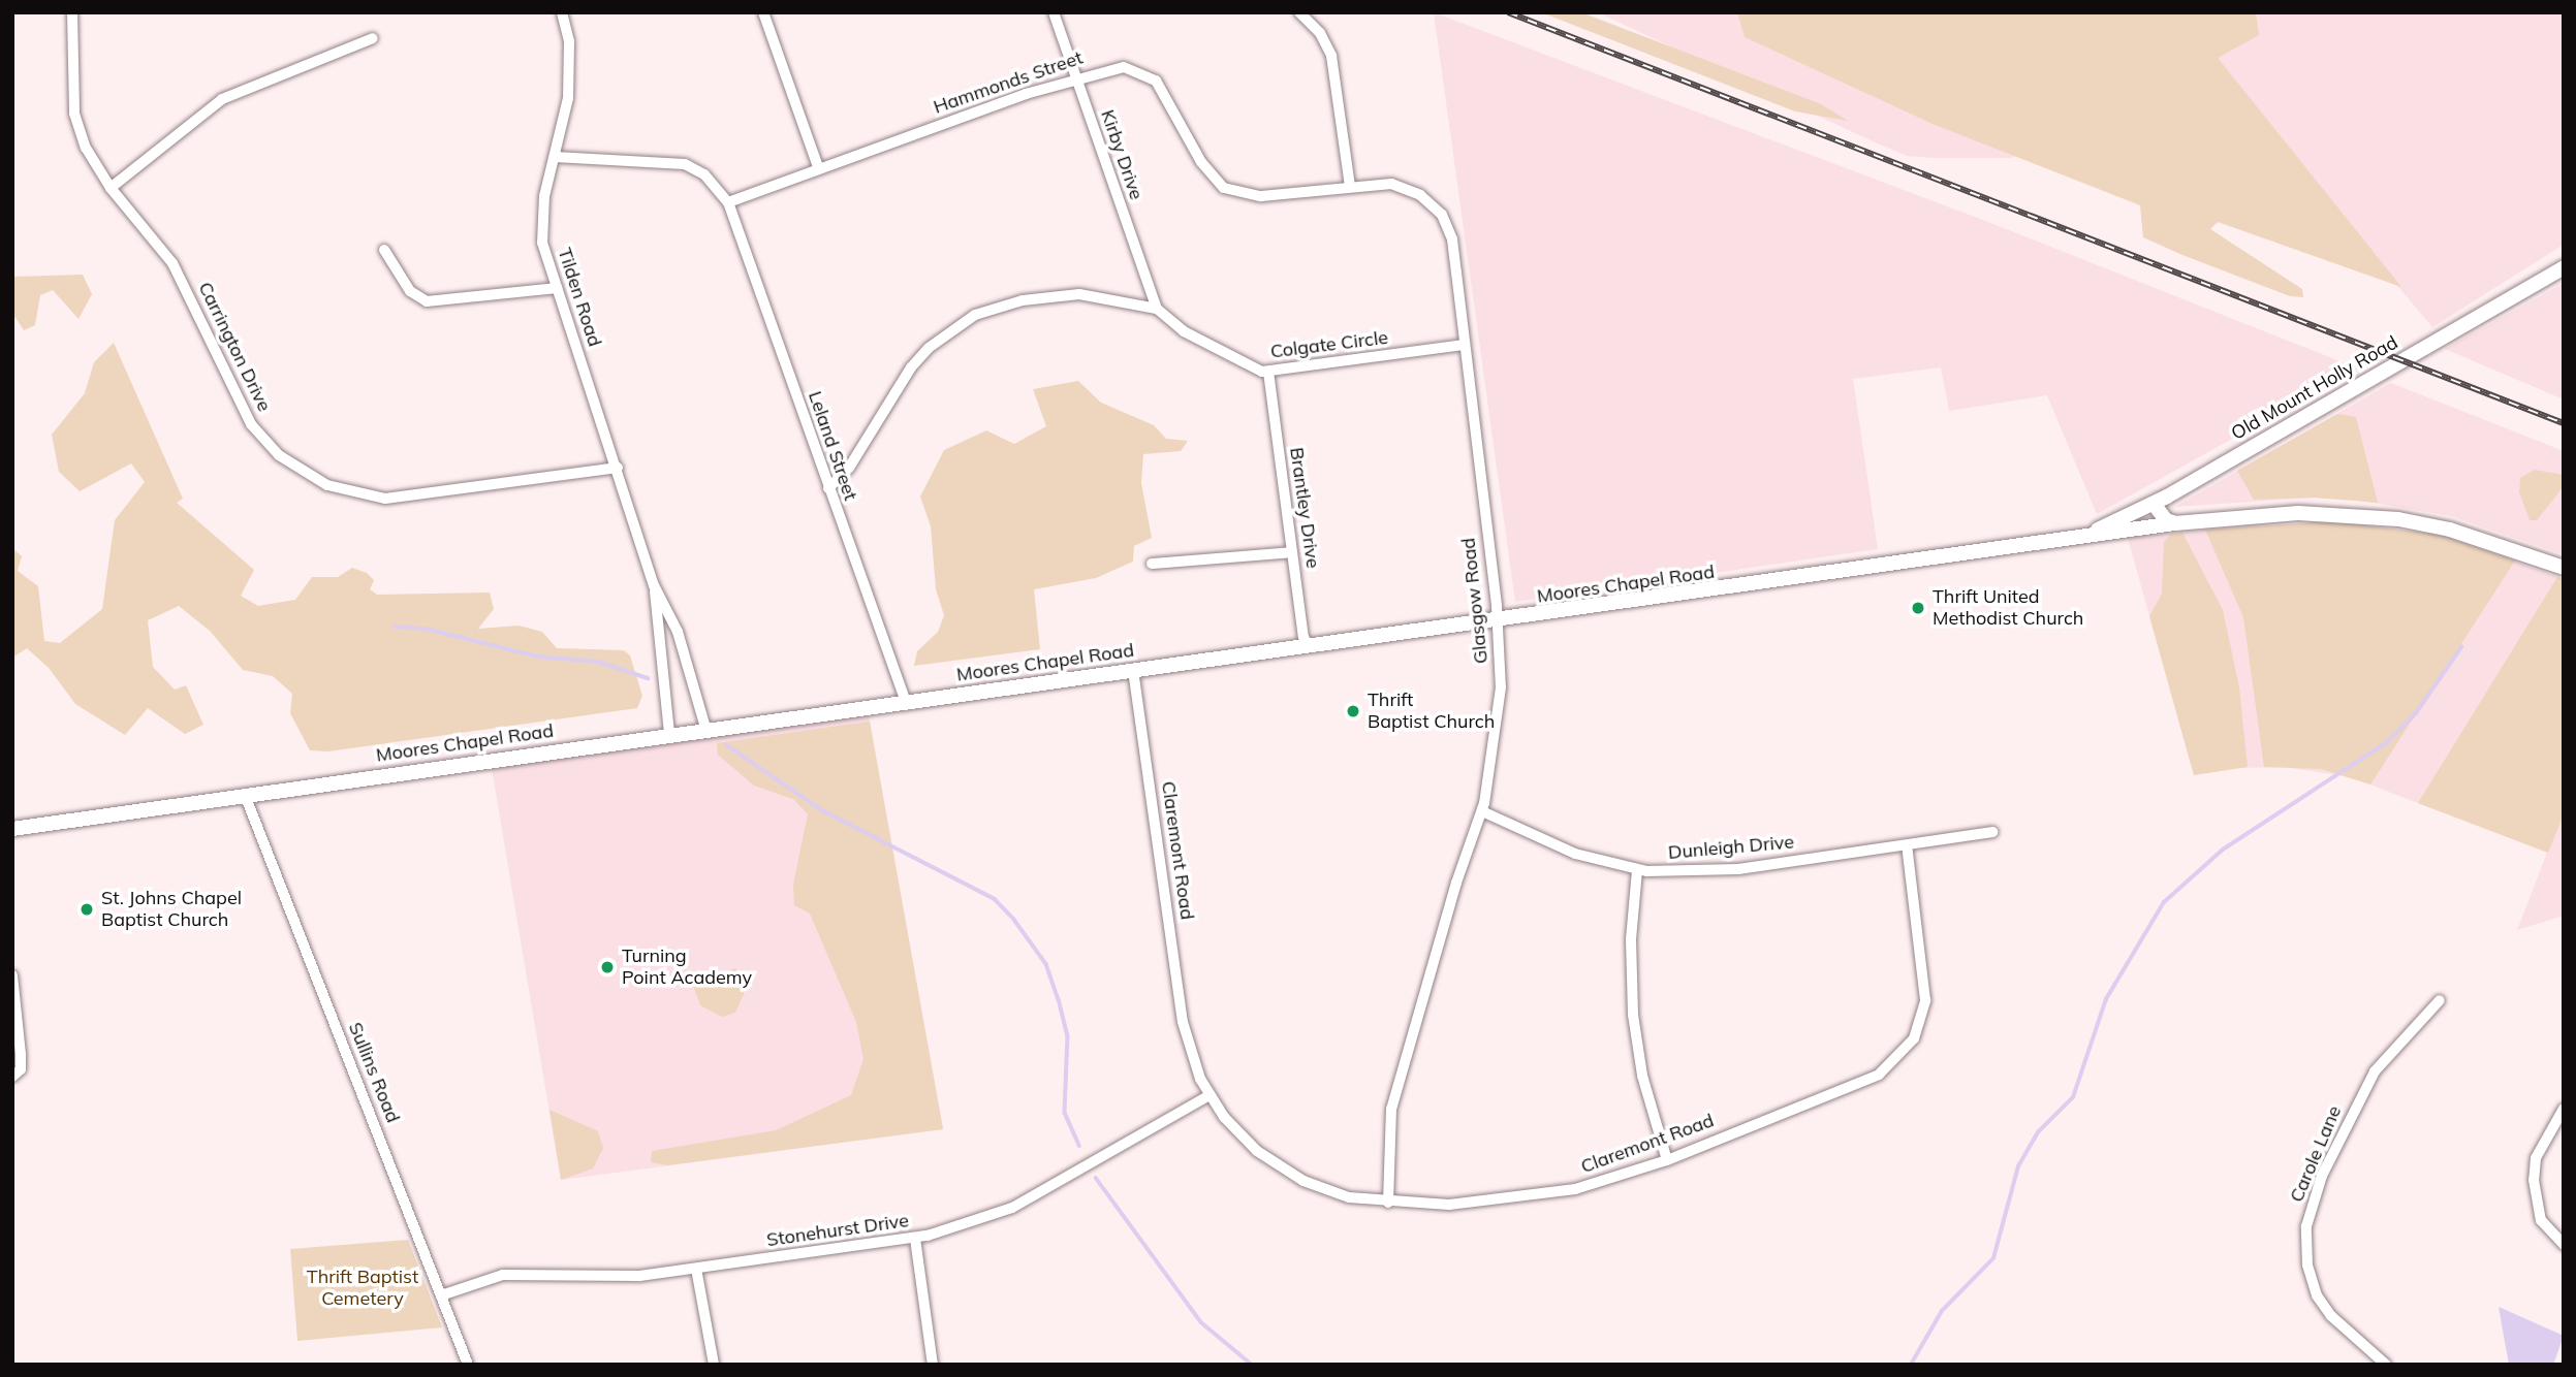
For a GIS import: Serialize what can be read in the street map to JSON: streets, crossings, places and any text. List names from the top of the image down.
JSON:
{
  "streets": {
    "main road": ["Old Mount Holly Road", "Moores Chapel Road"],
    "street": [
      "Hammonds Street",
      "Kirby Drive",
      "Tilden Road",
      "Colgate Circle",
      "Carrington Drive",
      "Leland Street",
      "Brantley Drive",
      "Glasgow Road",
      "Dunleigh Drive",
      "Claremont Road",
      "Sullins Road",
      "Carole Lane",
      "Stonehurst Drive"
    ]
  },
  "crossings": [
    ["Hammonds Street", "Kirby Drive"],
    ["Hammonds Street", "Leland Street"],
    ["Hammonds Street", "Glasgow Road"],
    ["Kirby Drive", "Colgate Circle"],
    ["Tilden Road", "Carrington Drive"],
    ["Tilden Road", "Moores Chapel Road"],
    ["Colgate Circle", "Leland Street"],
    ["Colgate Circle", "Brantley Drive"],
    ["Colgate Circle", "Glasgow Road"],
    ["Old Mount Holly Road", "Moores Chapel Road"],
    ["Leland Street", "Moores Chapel Road"],
    ["Brantley Drive", "Moores Chapel Road"],
    ["Moores Chapel Road", "Glasgow Road"],
    ["Moores Chapel Road", "Claremont Road"],
    ["Moores Chapel Road", "Sullins Road"],
    ["Glasgow Road", "Dunleigh Drive"],
    ["Glasgow Road", "Claremont Road"],
    ["Dunleigh Drive", "Claremont Road"],
    ["Claremont Road", "Stonehurst Drive"],
    ["Sullins Road", "Stonehurst Drive"]
  ],
  "parks": ["Thrift Baptist Cemetery"],
  "places": [
    "Thrift United Methodist Church",
    "Thrift Baptist Church",
    "St. Johns Chapel Baptist Church",
    "Turning Point Academy"
  ]
}
